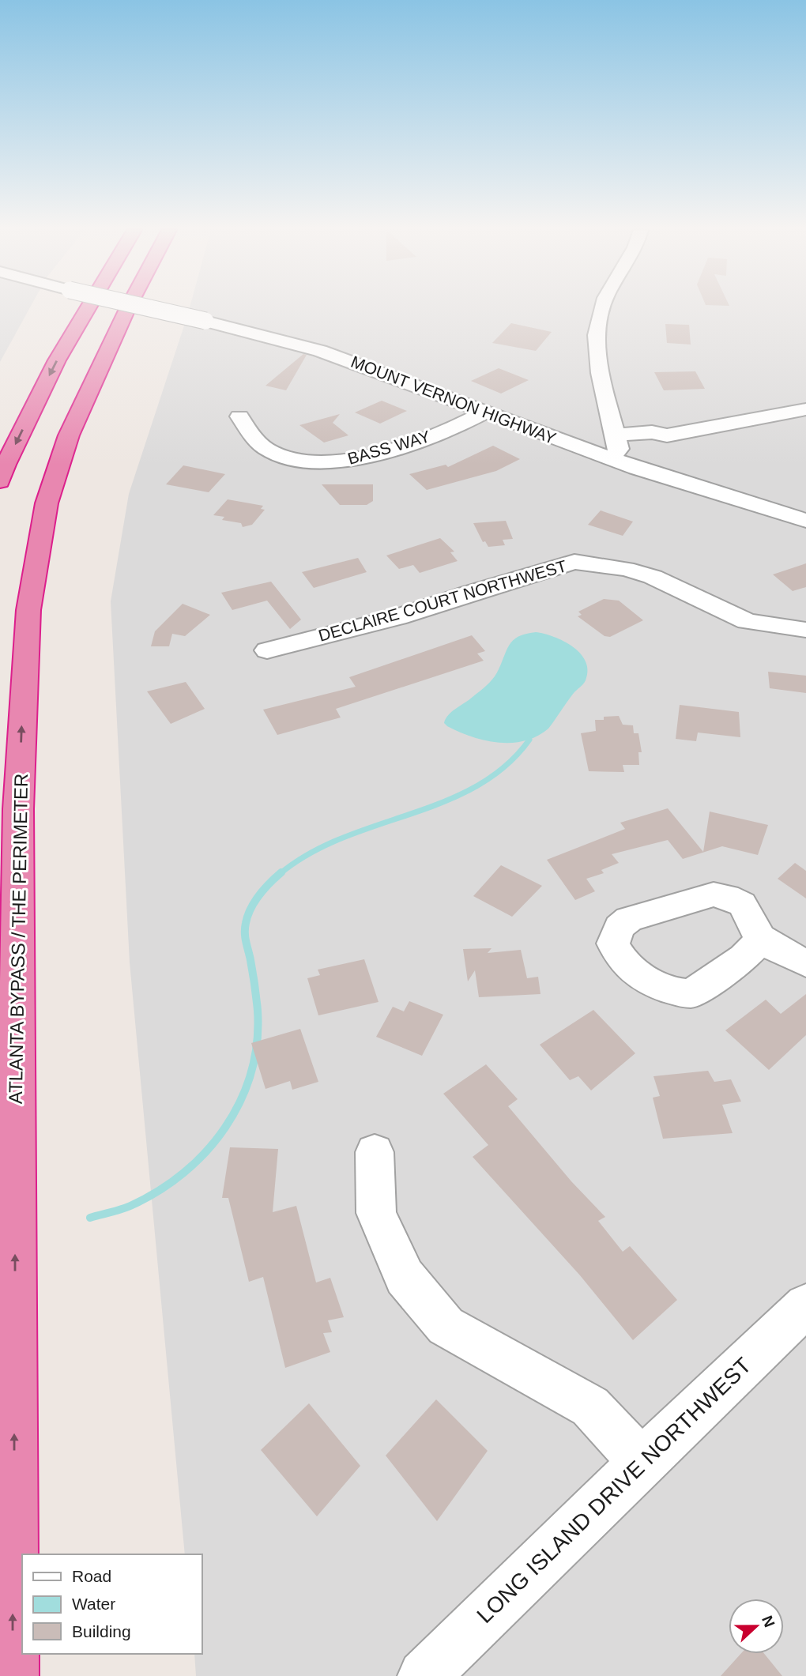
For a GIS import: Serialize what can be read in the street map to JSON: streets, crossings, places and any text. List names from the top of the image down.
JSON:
{
  "streets": {
    "highway": ["ATLANTA BYPASS / THE PERIMETER"],
    "street": [
      "MOUNT VERNON HIGHWAY",
      "BASS WAY",
      "DECLAIRE COURT NORTHWEST",
      "LONG ISLAND DRIVE NORTHWEST"
    ]
  },
  "crossings": [
    ["MOUNT VERNON HIGHWAY", "BASS WAY"]
  ],
  "one_way": ["ATLANTA BYPASS / THE PERIMETER"],
  "legend": ["Road", "Water", "Building"],
  "north": "right"
}
